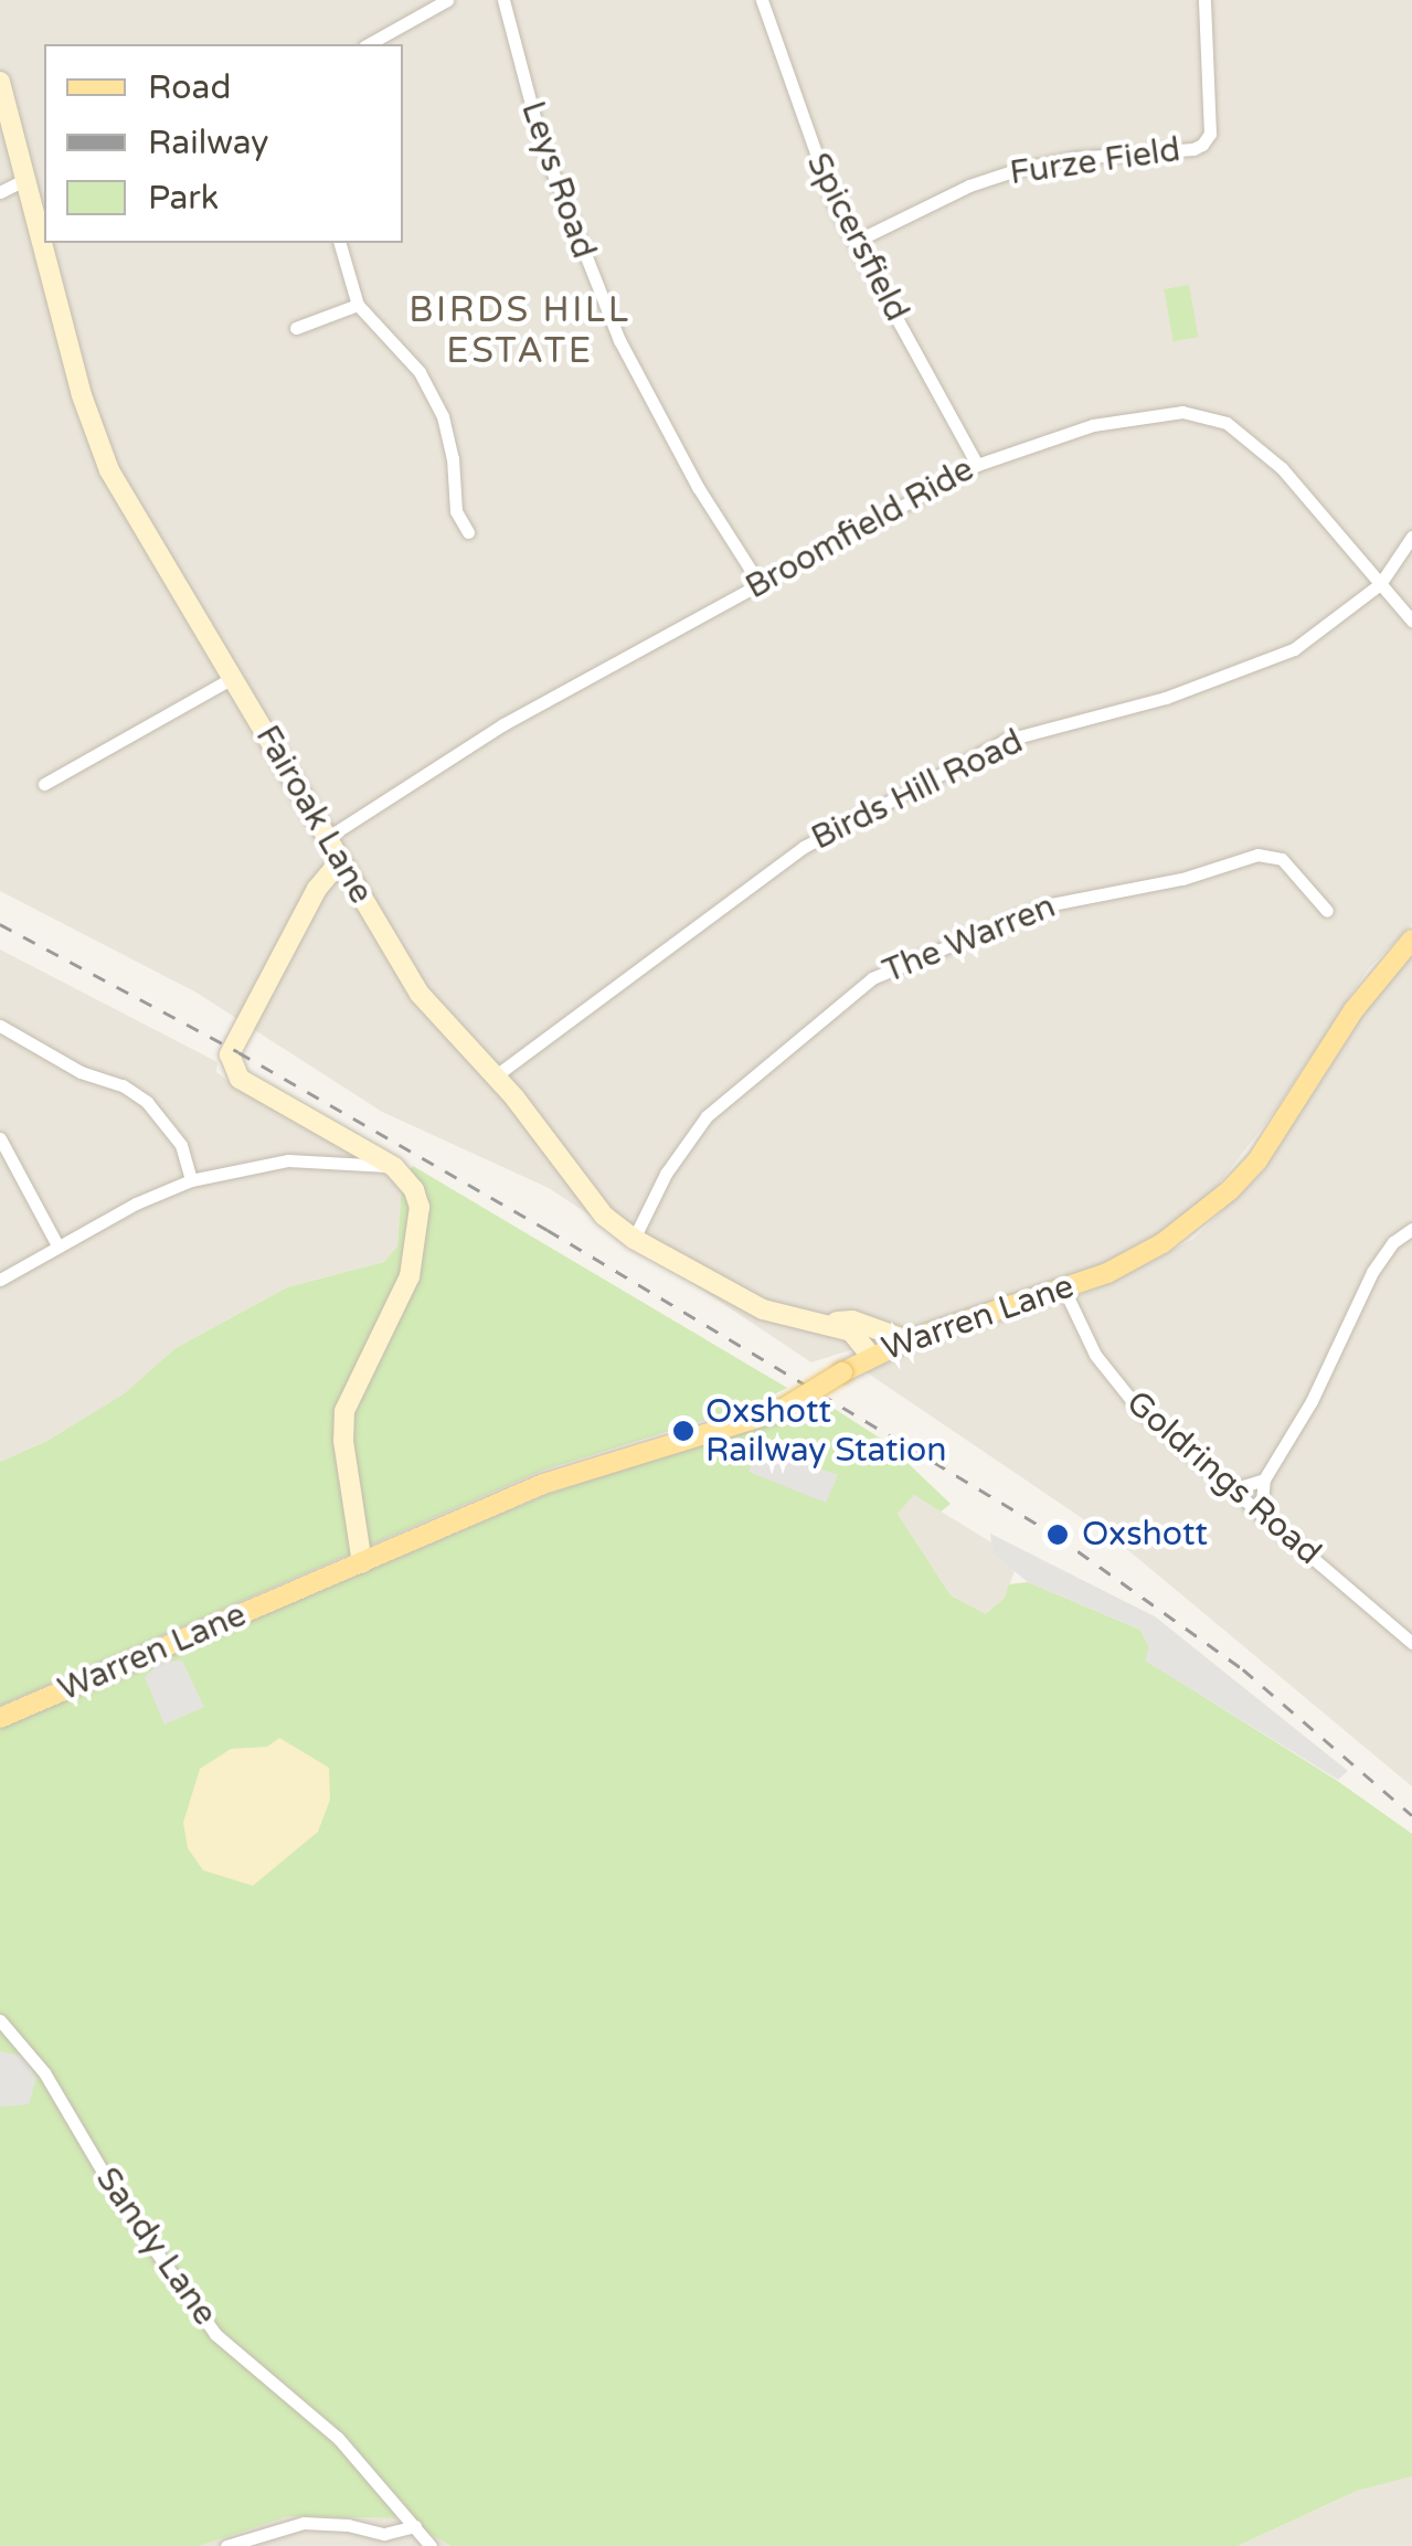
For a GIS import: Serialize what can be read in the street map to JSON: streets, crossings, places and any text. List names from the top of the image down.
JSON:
{
  "streets": {
    "main road": ["Fairoak Lane", "Warren Lane"],
    "street": [
      "Furze Field",
      "Leys Road",
      "Spicersfield",
      "Broomfield Ride",
      "Birds Hill Road",
      "The Warren",
      "Goldrings Road",
      "Sandy Lane"
    ]
  },
  "crossings": [
    ["Furze Field", "Spicersfield"],
    ["Leys Road", "Broomfield Ride"],
    ["Spicersfield", "Broomfield Ride"],
    ["Broomfield Ride", "Birds Hill Road"],
    ["Broomfield Ride", "Fairoak Lane"],
    ["Birds Hill Road", "Fairoak Lane"],
    ["Fairoak Lane", "The Warren"],
    ["Fairoak Lane", "Warren Lane"],
    ["Warren Lane", "Goldrings Road"]
  ],
  "districts": ["BIRDS HILL ESTATE"],
  "places": ["Oxshott Railway Station", "Oxshott"],
  "legend": ["Road", "Railway", "Park"]
}
